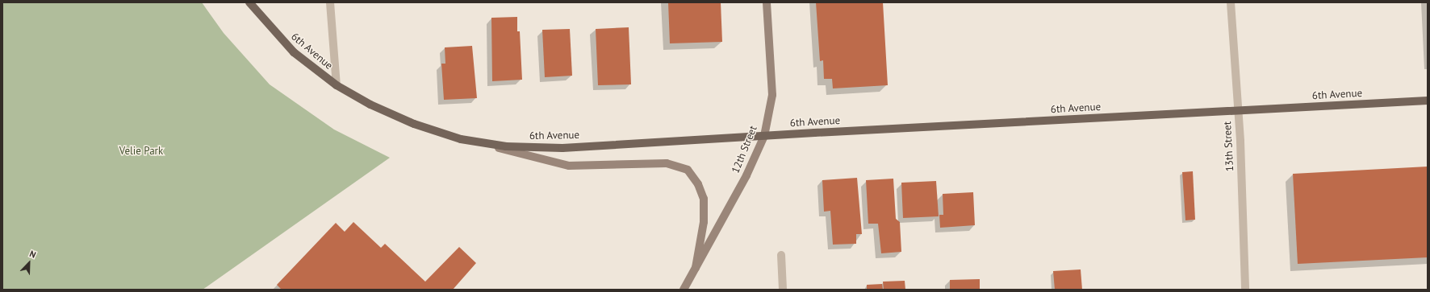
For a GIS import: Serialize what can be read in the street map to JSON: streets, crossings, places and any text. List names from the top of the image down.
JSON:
{
  "streets": {
    "main road": ["6th Avenue"],
    "street": ["13th Street", "12th Street"]
  },
  "crossings": [
    ["6th Avenue", "13th Street"],
    ["6th Avenue", "12th Street"]
  ],
  "parks": ["Velie Park"],
  "north": "top right"
}
